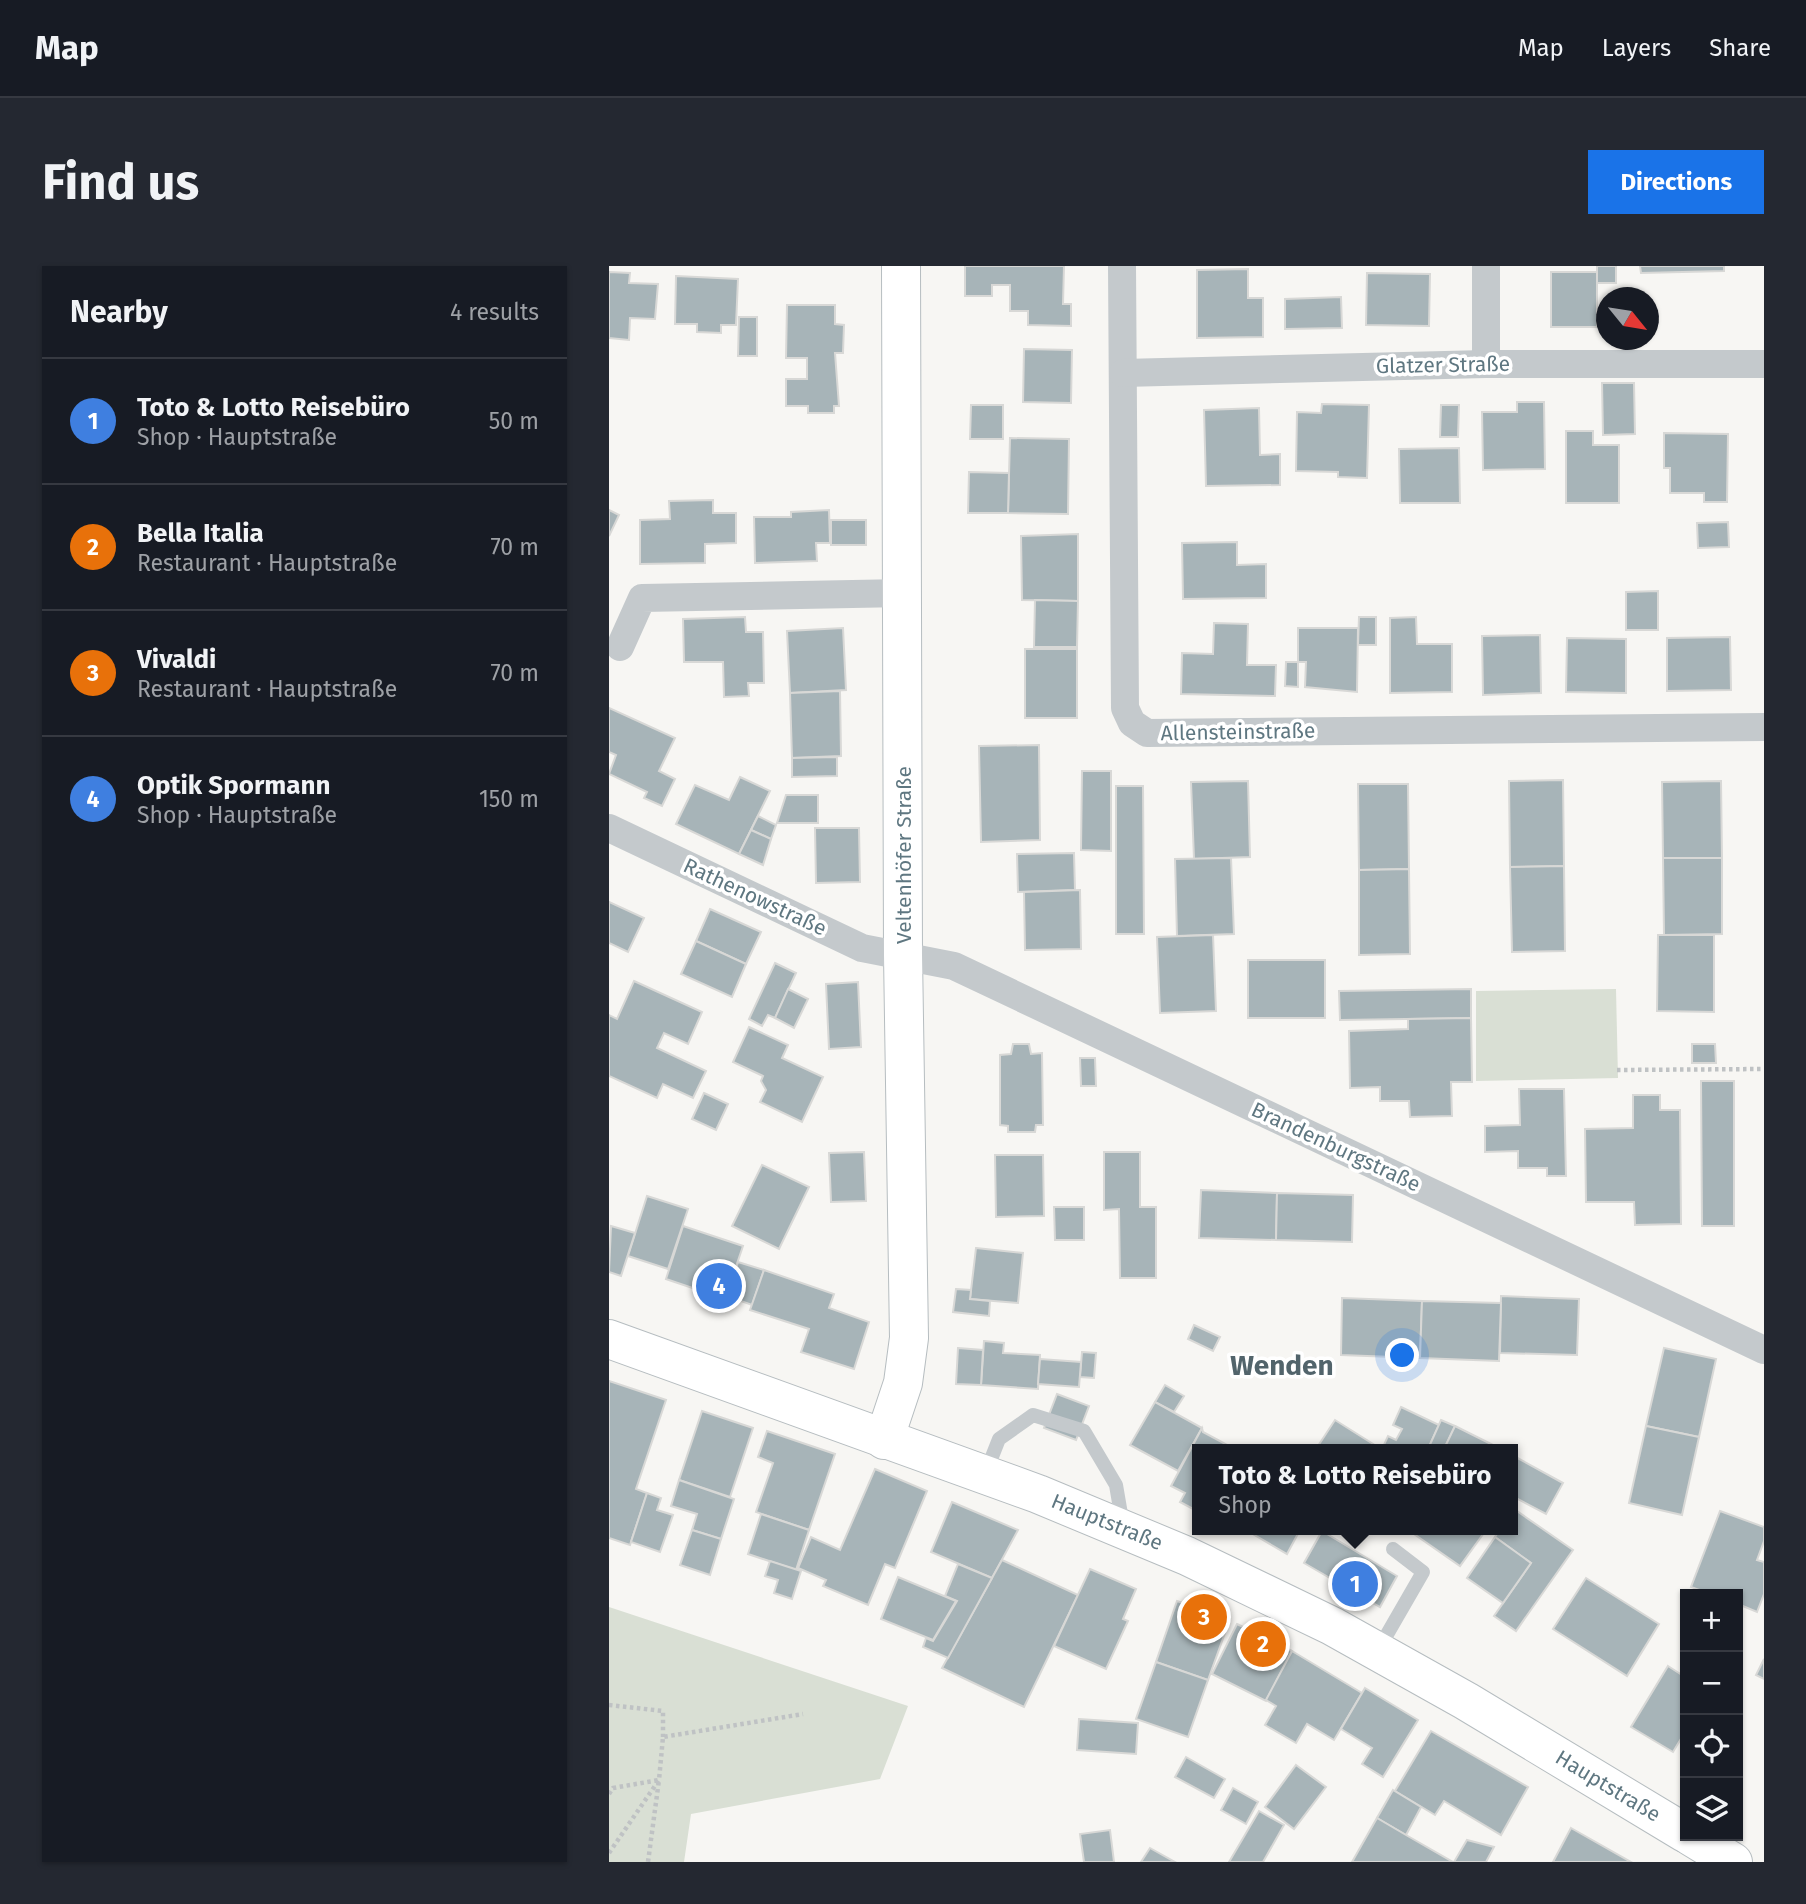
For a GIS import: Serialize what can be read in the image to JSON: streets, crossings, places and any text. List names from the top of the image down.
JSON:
{
  "streets": {
    "main road": ["Veltenhöfer Straße", "Hauptstraße"],
    "street": [
      "Glatzer Straße",
      "Allensteinstraße",
      "Rathenowstraße",
      "Brandenburgstraße"
    ]
  },
  "crossings": [
    ["Glatzer Straße", "Allensteinstraße"],
    ["Veltenhöfer Straße", "Rathenowstraße"],
    ["Veltenhöfer Straße", "Brandenburgstraße"],
    ["Veltenhöfer Straße", "Hauptstraße"],
    ["Rathenowstraße", "Brandenburgstraße"]
  ],
  "districts": ["Wenden"],
  "north": "bottom right",
  "page": {
    "header": "Map",
    "nav": ["Map", "Layers", "Share"],
    "buttons": "Directions",
    "title": "Find us",
    "heading": ["Nearby", "4 results"],
    "list": [
      {
        "mark": "1",
        "name": "Toto & Lotto Reisebüro",
        "note": "Shop · Hauptstraße",
        "value": "50 m"
      },
      {
        "mark": "2",
        "name": "Bella Italia",
        "note": "Restaurant · Hauptstraße",
        "value": "70 m"
      },
      {
        "mark": "3",
        "name": "Vivaldi",
        "note": "Restaurant · Hauptstraße",
        "value": "70 m"
      },
      {
        "mark": "4",
        "name": "Optik Spormann",
        "note": "Shop · Hauptstraße",
        "value": "150 m"
      }
    ],
    "pins": [
      "4",
      "1",
      "3",
      "2"
    ],
    "popup": ["Toto & Lotto Reisebüro", "Shop"],
    "map_buttons": ["+", "−"]
  }
}
